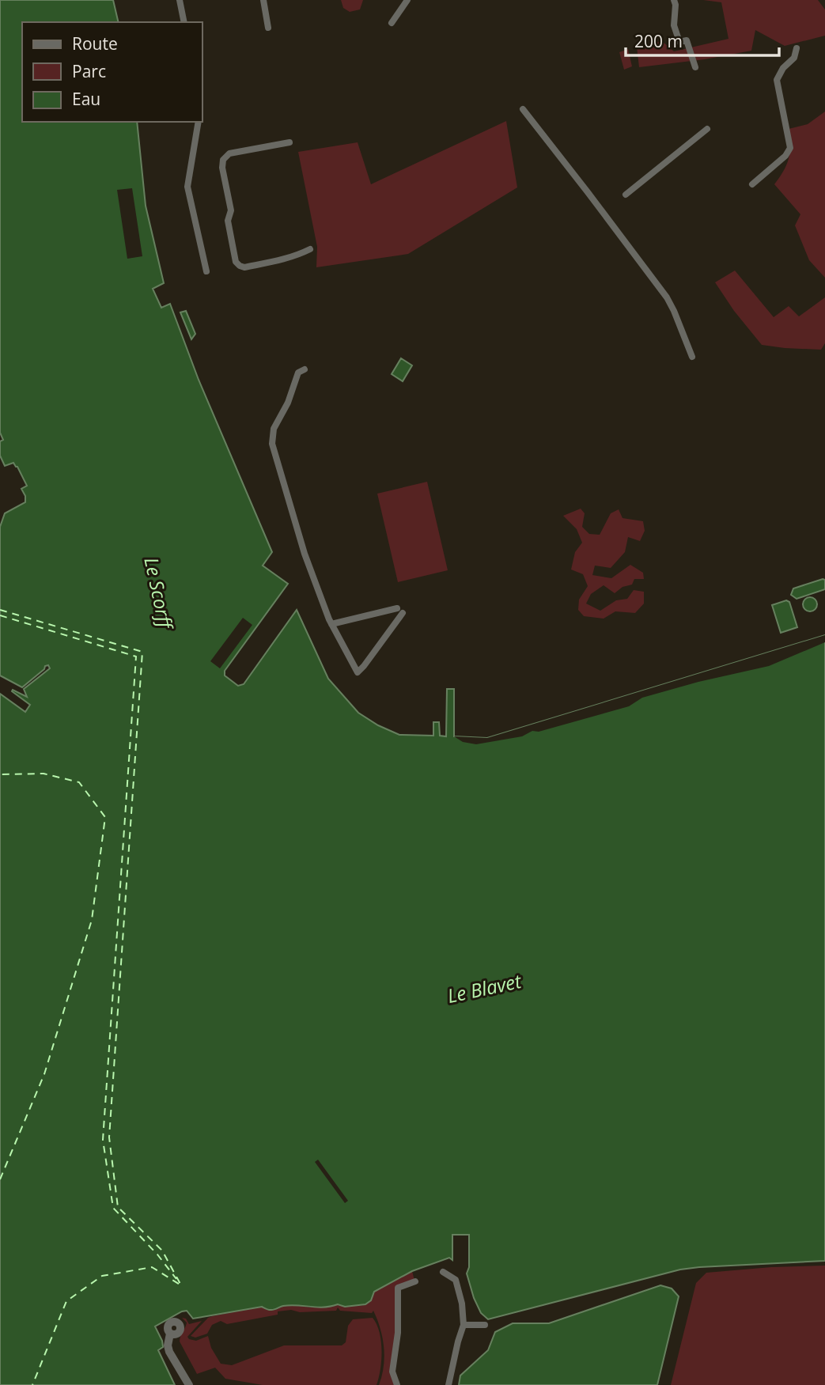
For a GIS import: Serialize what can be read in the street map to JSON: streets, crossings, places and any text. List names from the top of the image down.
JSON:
{
  "water": ["Le Scorff", "Le Blavet"],
  "legend": ["Route", "Parc", "Eau"],
  "scale_bar": "200 m"
}
